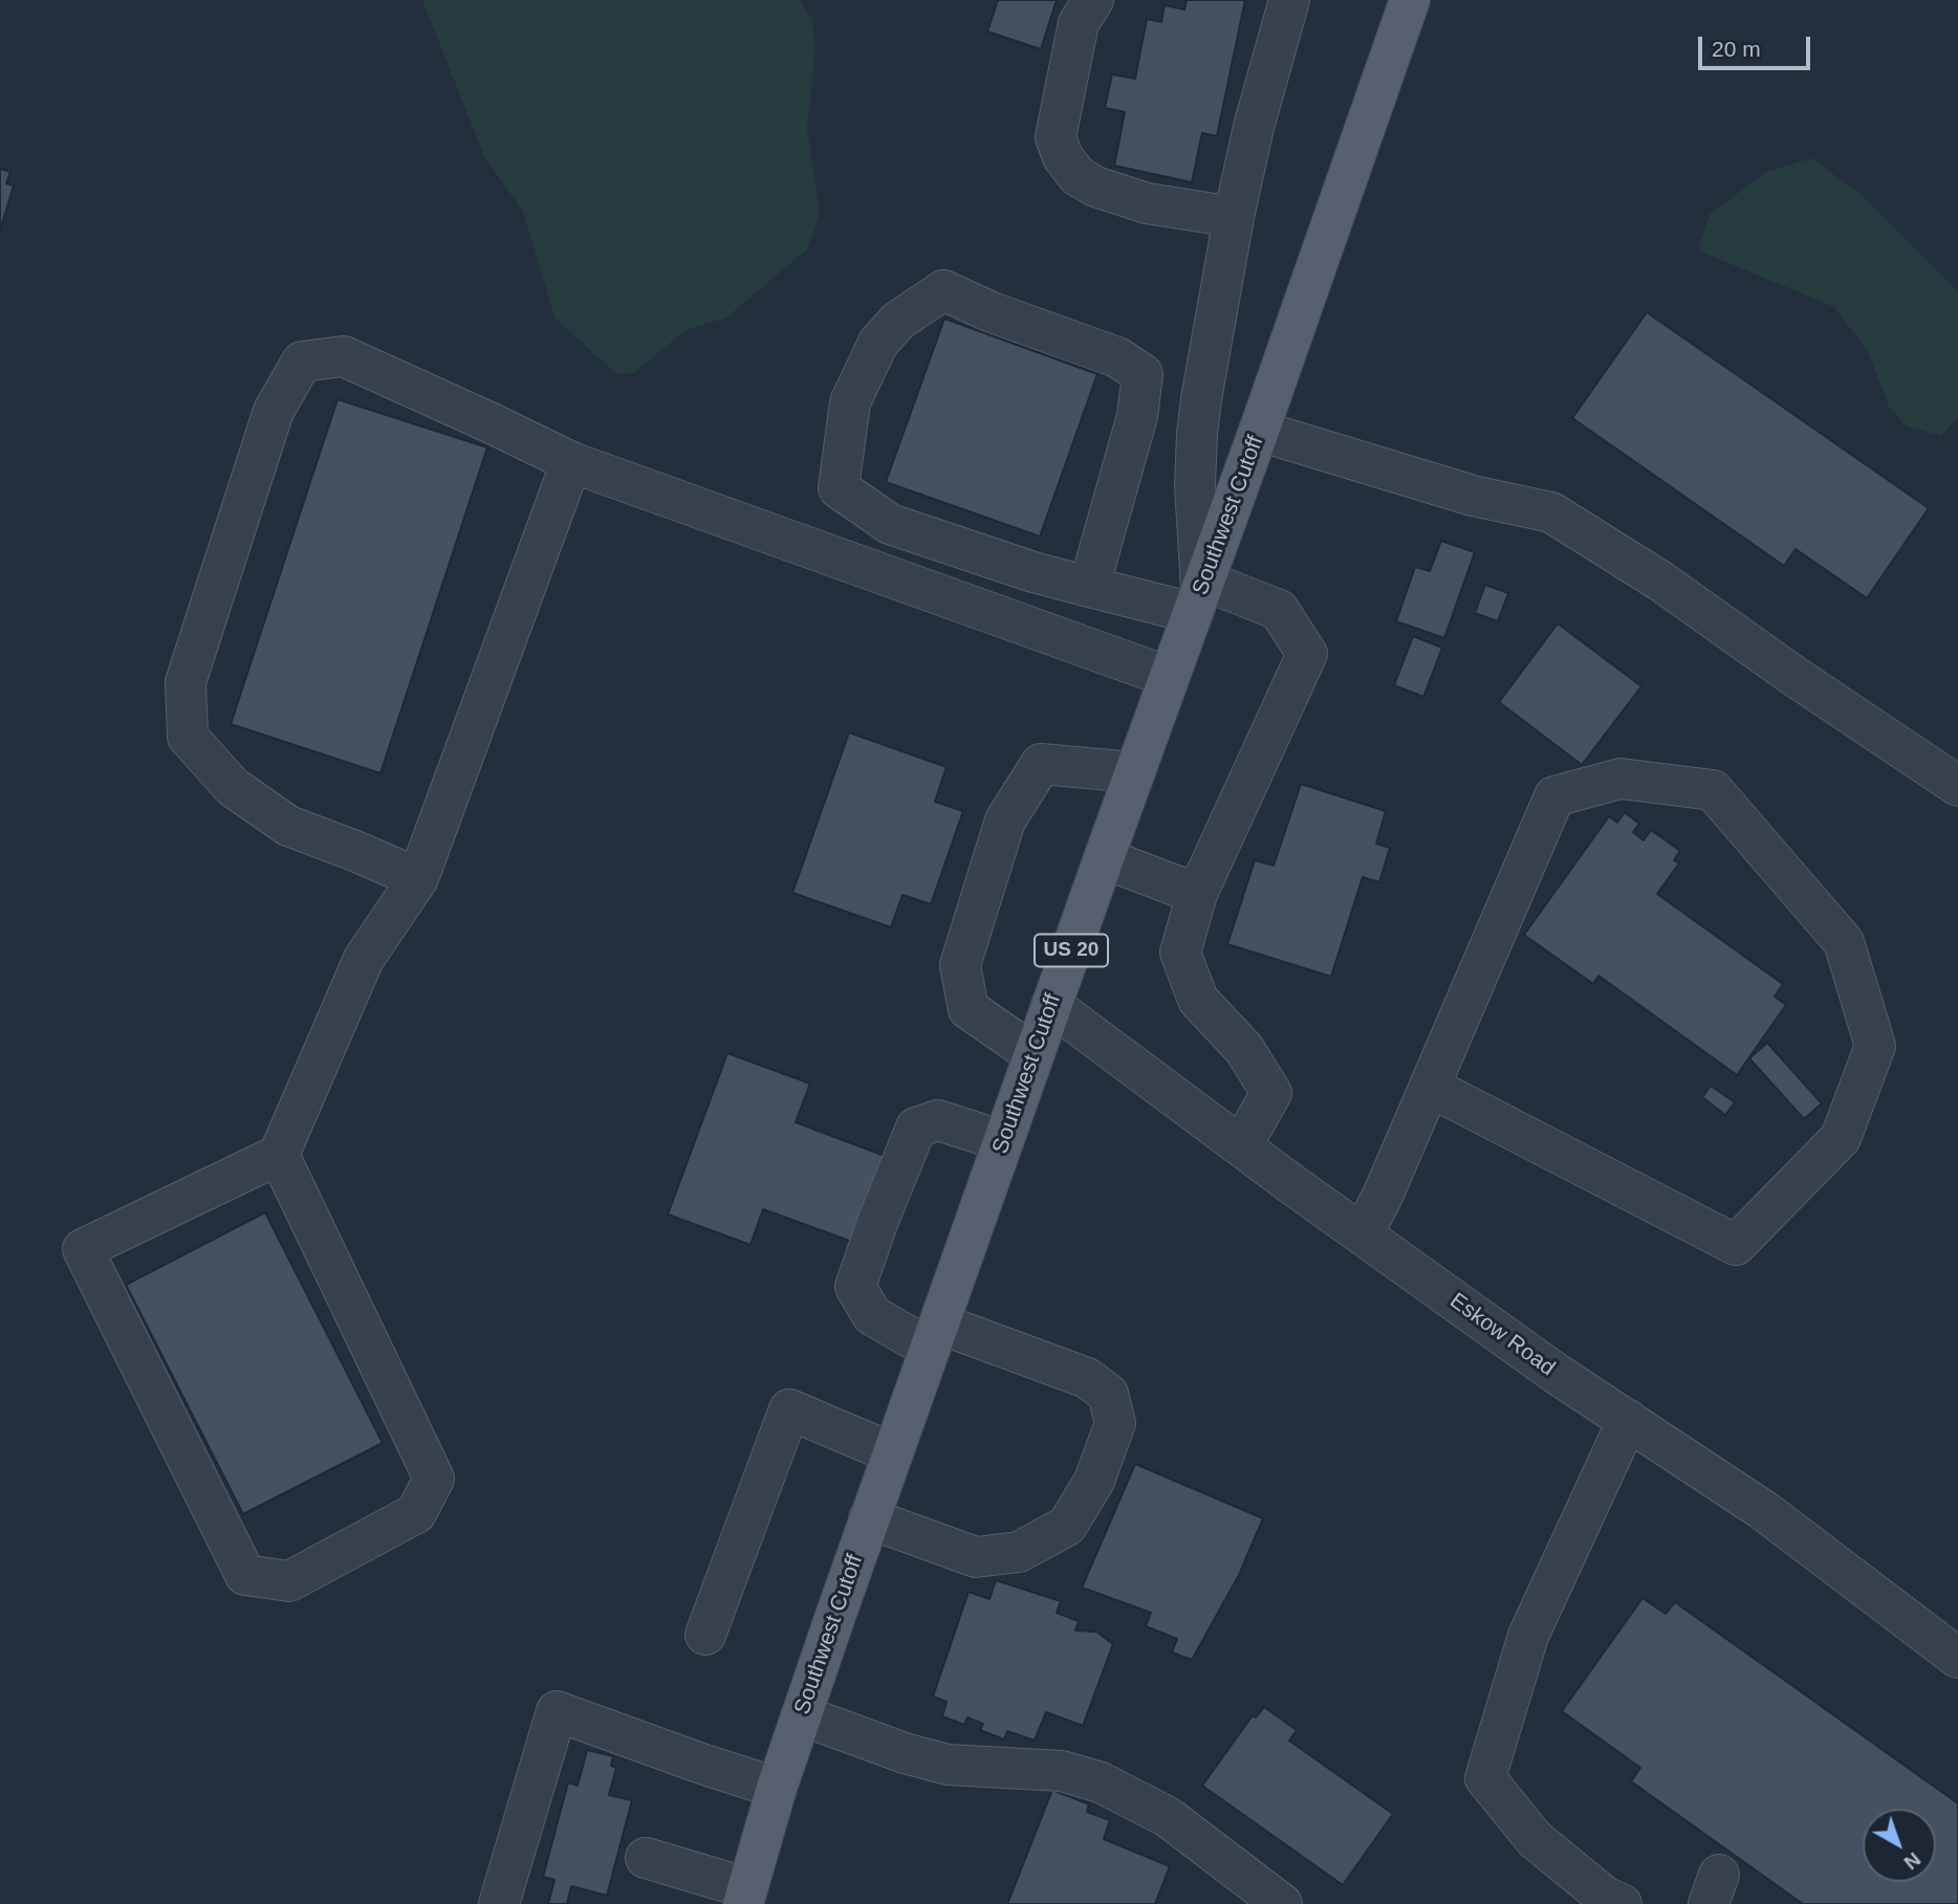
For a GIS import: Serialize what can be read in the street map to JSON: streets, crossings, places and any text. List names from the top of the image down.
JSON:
{
  "streets": {
    "main road": ["Southwest Cutoff", "US 20"],
    "street": ["Eskow Road"]
  },
  "crossings": [
    ["Southwest Cutoff", "Eskow Road"]
  ],
  "scale_bar": "20 m",
  "north": "bottom right"
}
